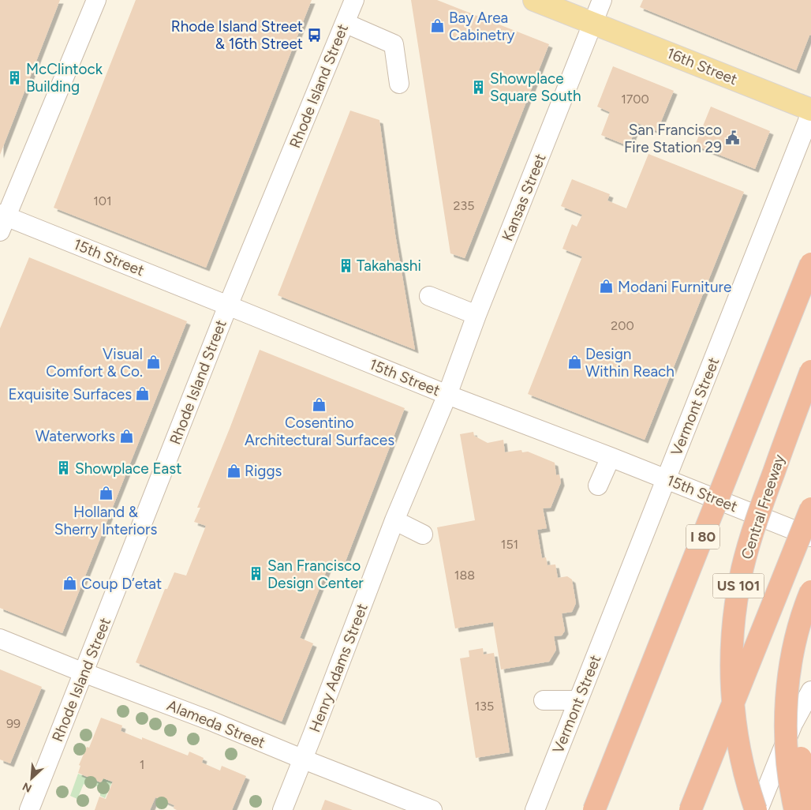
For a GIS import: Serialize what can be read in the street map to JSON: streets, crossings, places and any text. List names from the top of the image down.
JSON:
{
  "streets": {
    "highway": ["Central Freeway", "I 80", "US 101"],
    "main road": ["16th Street"],
    "street": [
      "Rhode Island Street",
      "Kansas Street",
      "15th Street",
      "Vermont Street",
      "Henry Adams Street",
      "Alameda Street"
    ]
  },
  "crossings": [
    ["16th Street", "Kansas Street"],
    ["Rhode Island Street", "15th Street"],
    ["Rhode Island Street", "Alameda Street"],
    ["Kansas Street", "15th Street"],
    ["Kansas Street", "Henry Adams Street"],
    ["15th Street", "Vermont Street"],
    ["15th Street", "Henry Adams Street"],
    ["Henry Adams Street", "Alameda Street"]
  ],
  "places": {
    "shop": [
      "Bay Area Cabinetry",
      "Modani Furniture",
      "Visual Comfort & Co.",
      "Design Within Reach",
      "Exquisite Surfaces",
      "Cosentino Architectural Surfaces",
      "Waterworks",
      "Riggs",
      "Holland & Sherry Interiors",
      "Coup D’etat"
    ],
    "bus stop": ["Rhode Island Street & 16th Street"],
    "building": [
      "McClintock Building",
      "Showplace Square South",
      "Takahashi",
      "Showplace East",
      "San Francisco Design Center"
    ],
    "public building": ["San Francisco Fire Station 29"]
  },
  "house_numbers": [
    "1700",
    "101",
    "235",
    "200",
    "151",
    "188",
    "135",
    "99",
    "1"
  ],
  "north": "bottom left"
}
